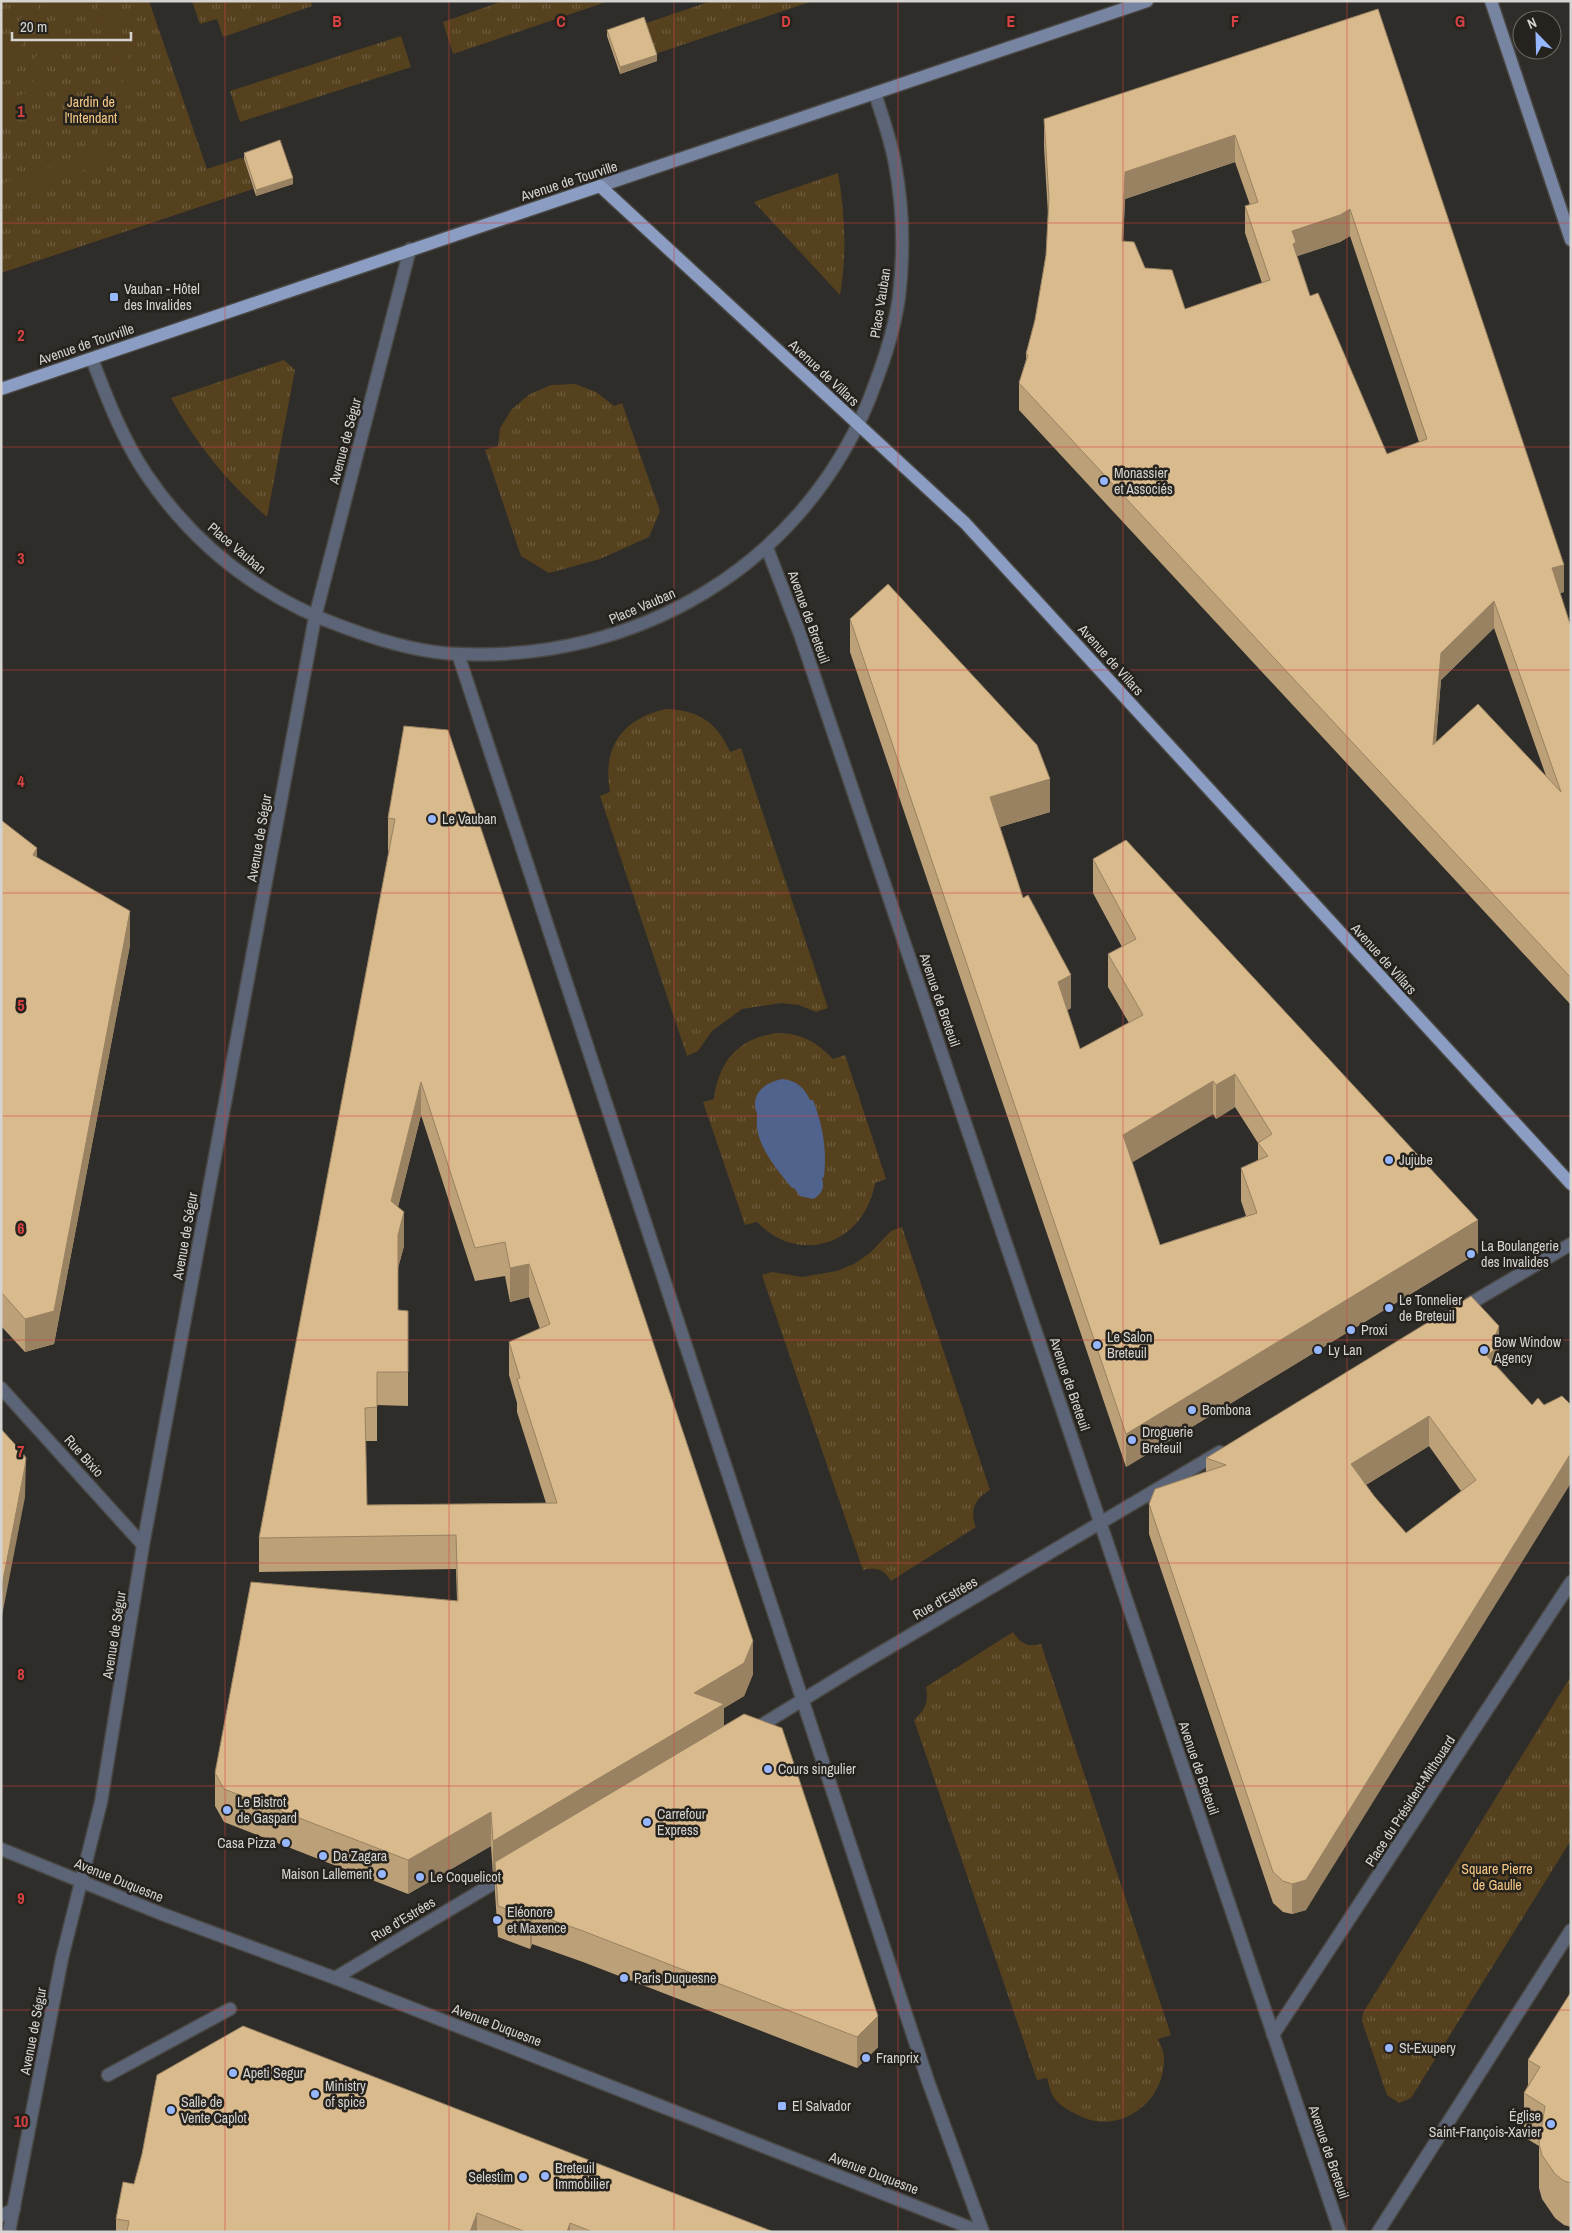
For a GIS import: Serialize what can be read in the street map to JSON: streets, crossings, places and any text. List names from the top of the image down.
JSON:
{
  "streets": {
    "main road": ["Avenue de Tourville", "Avenue de Villars"],
    "street": [
      "Place Vauban",
      "Avenue de Ségur",
      "Avenue de Breteuil",
      "Rue Bixio",
      "Rue d'Estrées",
      "Place du Président-Mithouard",
      "Avenue Duquesne"
    ]
  },
  "crossings": [
    ["Avenue de Tourville", "Place Vauban"],
    ["Avenue de Tourville", "Avenue de Villars"],
    ["Avenue de Tourville", "Avenue de Ségur"],
    ["Place Vauban", "Avenue de Villars"],
    ["Place Vauban", "Avenue de Ségur"],
    ["Place Vauban", "Avenue de Breteuil"],
    ["Avenue de Ségur", "Rue Bixio"],
    ["Avenue de Ségur", "Avenue Duquesne"],
    ["Avenue de Breteuil", "Rue d'Estrées"],
    ["Avenue de Breteuil", "Place du Président-Mithouard"],
    ["Rue d'Estrées", "Avenue Duquesne"]
  ],
  "parks": ["Jardin de l'Intendant", "Square Pierre de Gaulle"],
  "places": {
    "transit": ["Vauban - Hôtel des Invalides", "El Salvador"],
    "other": [
      "Monassier et Associés",
      "Le Vauban",
      "Jujube",
      "La Boulangerie des Invalides",
      "Le Tonnelier de Breteuil",
      "Proxi",
      "Le Salon Breteuil",
      "Ly Lan",
      "Bow Window Agency",
      "Bombona",
      "Droguerie Breteuil",
      "Cours singulier",
      "Le Bistrot de Gaspard",
      "Carrefour Express",
      "Casa Pizza",
      "Da Zagara",
      "Maison Lallement",
      "Le Coquelicot",
      "Eléonore et Maxence",
      "Paris Duquesne",
      "St-Exupery",
      "Franprix",
      "Apeti Segur",
      "Ministry of spice",
      "Salle de Vente Caplot",
      "Église Saint-François-Xavier",
      "Breteuil Immobilier",
      "Selestim"
    ]
  },
  "scale_bar": "20 m",
  "north": "top left",
  "grid": {
    "columns": [
      "B",
      "C",
      "D",
      "E",
      "F",
      "G"
    ],
    "rows": [
      "1",
      "2",
      "3",
      "4",
      "5",
      "6",
      "7",
      "8",
      "9",
      "10"
    ]
  }
}
